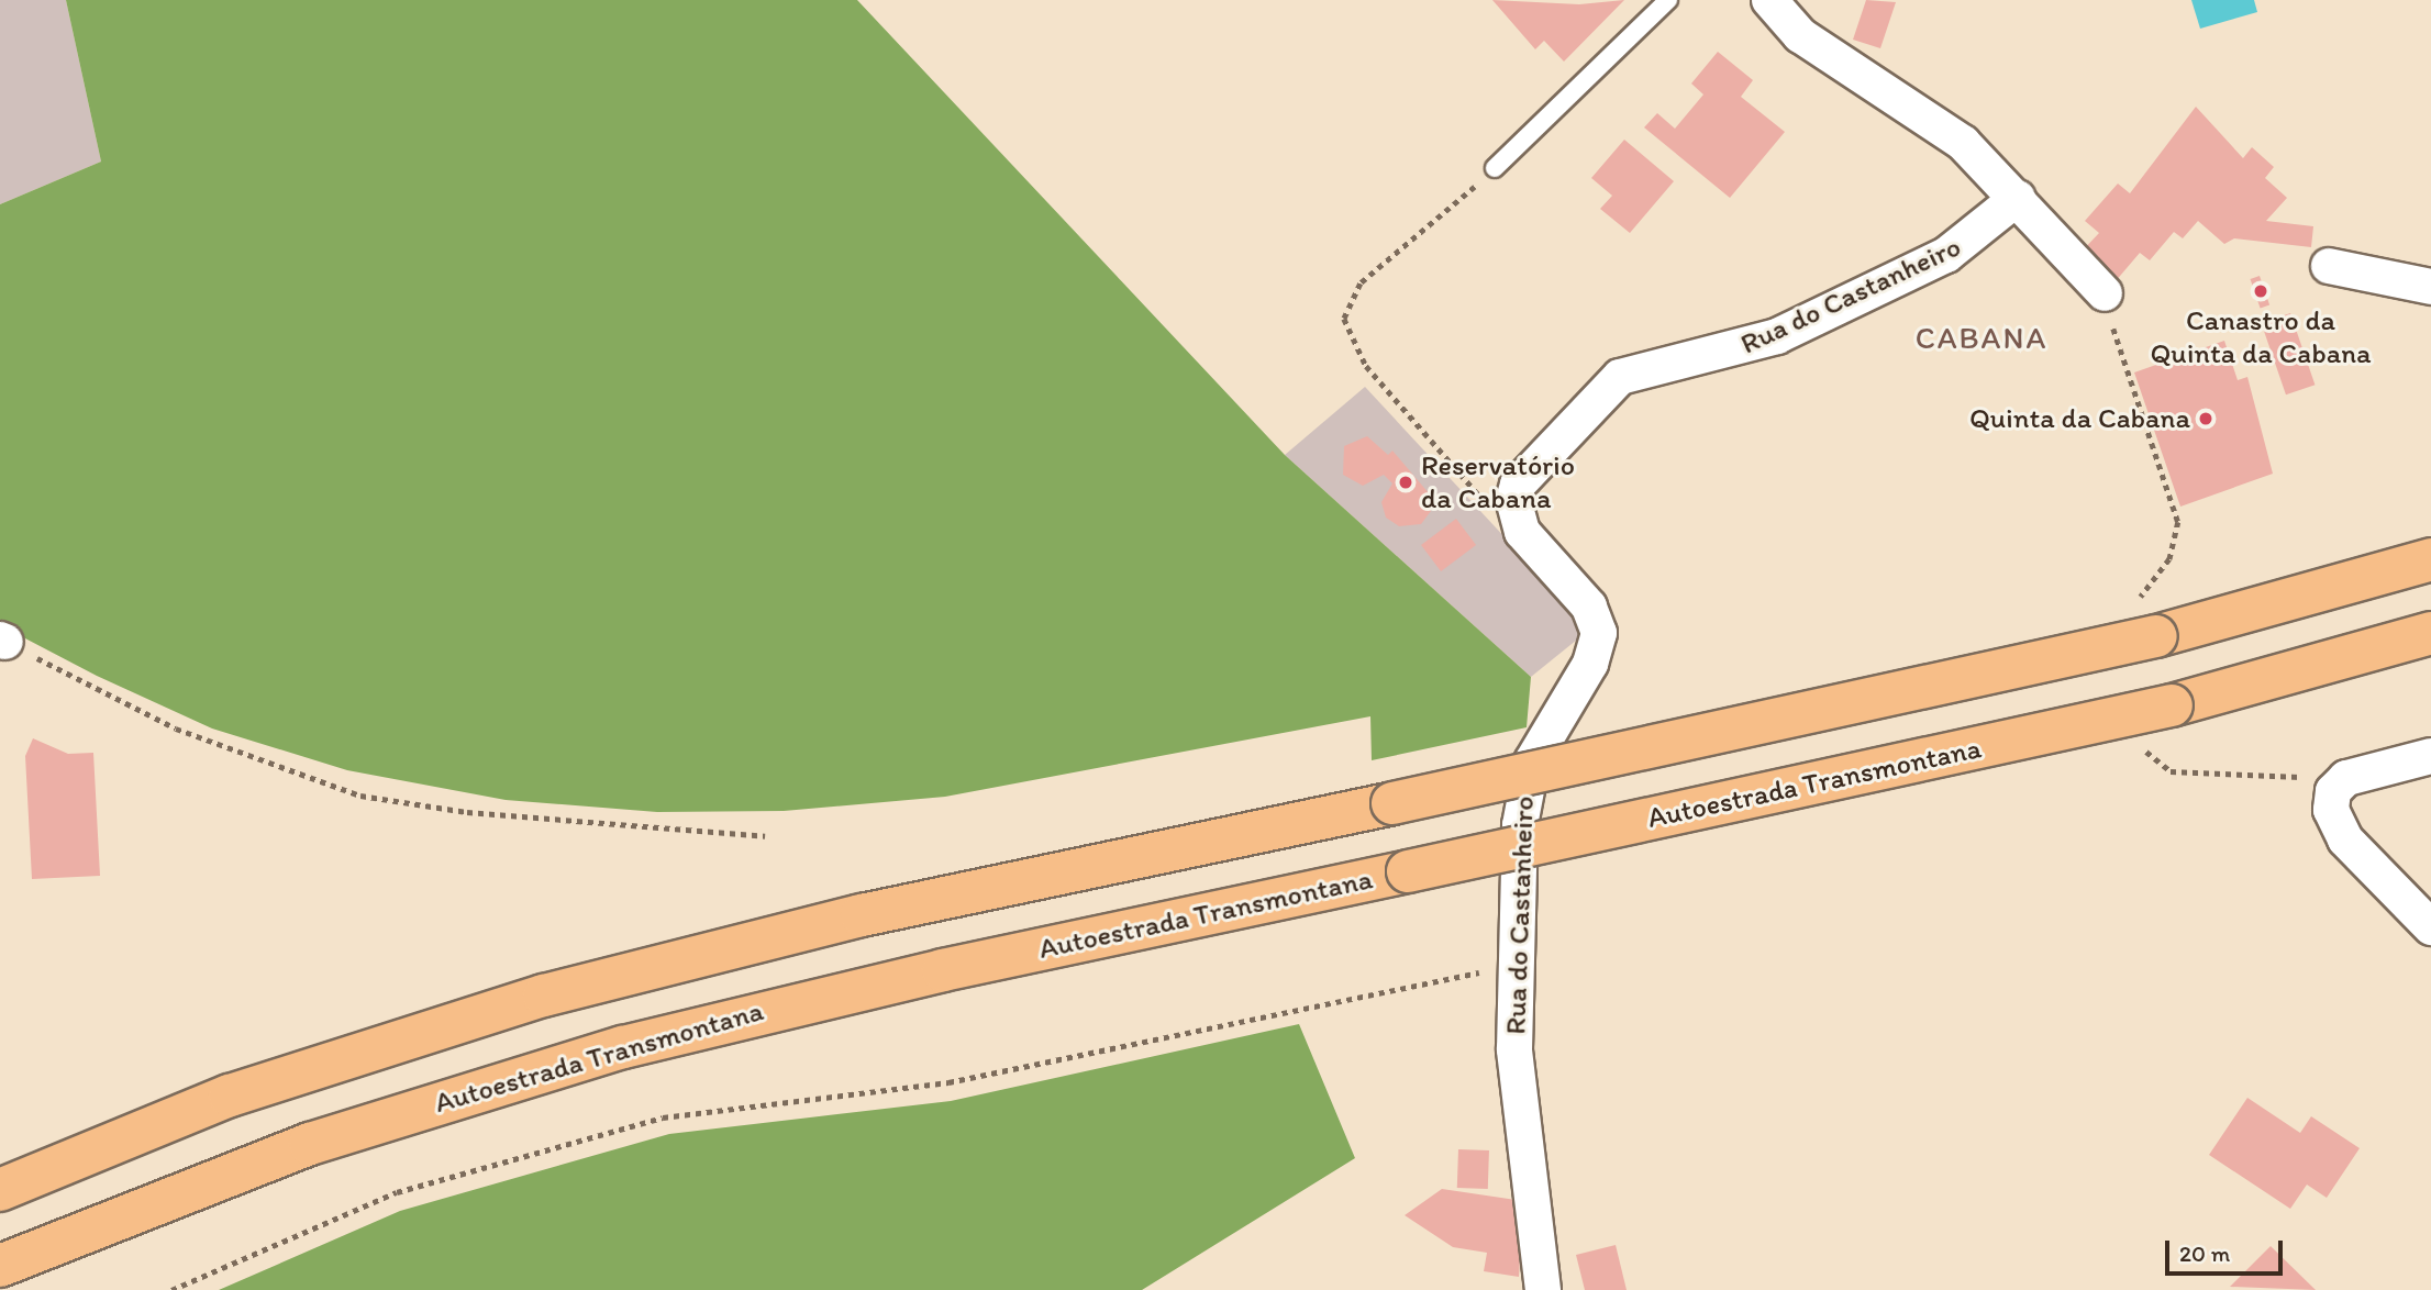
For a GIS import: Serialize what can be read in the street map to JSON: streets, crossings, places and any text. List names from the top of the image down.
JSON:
{
  "streets": {
    "highway": ["Autoestrada Transmontana"],
    "street": ["Rua do Castanheiro"]
  },
  "districts": ["CABANA"],
  "places": ["Canastro da Quinta da Cabana", "Quinta da Cabana", "Reservatório da Cabana"],
  "scale_bar": "20 m"
}
